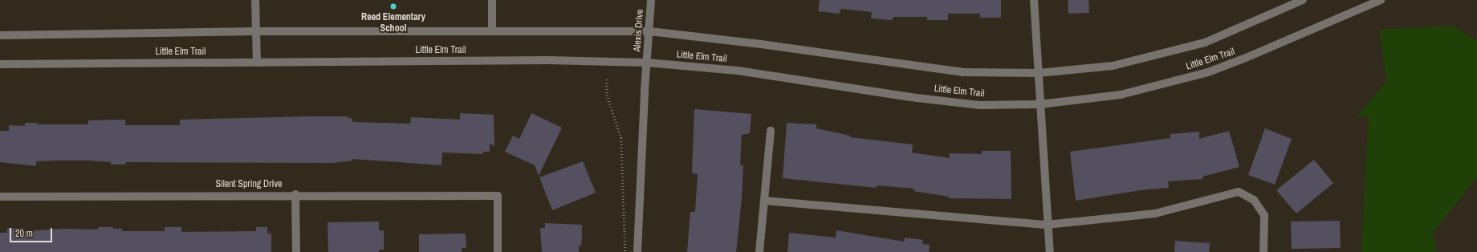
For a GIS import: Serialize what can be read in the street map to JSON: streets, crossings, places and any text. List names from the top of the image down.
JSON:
{
  "streets": {
    "street": ["Alexis Drive", "Little Elm Trail", "Silent Spring Drive"]
  },
  "crossings": [
    ["Alexis Drive", "Little Elm Trail"]
  ],
  "places": ["Reed Elementary School"],
  "scale_bar": "20 m"
}
